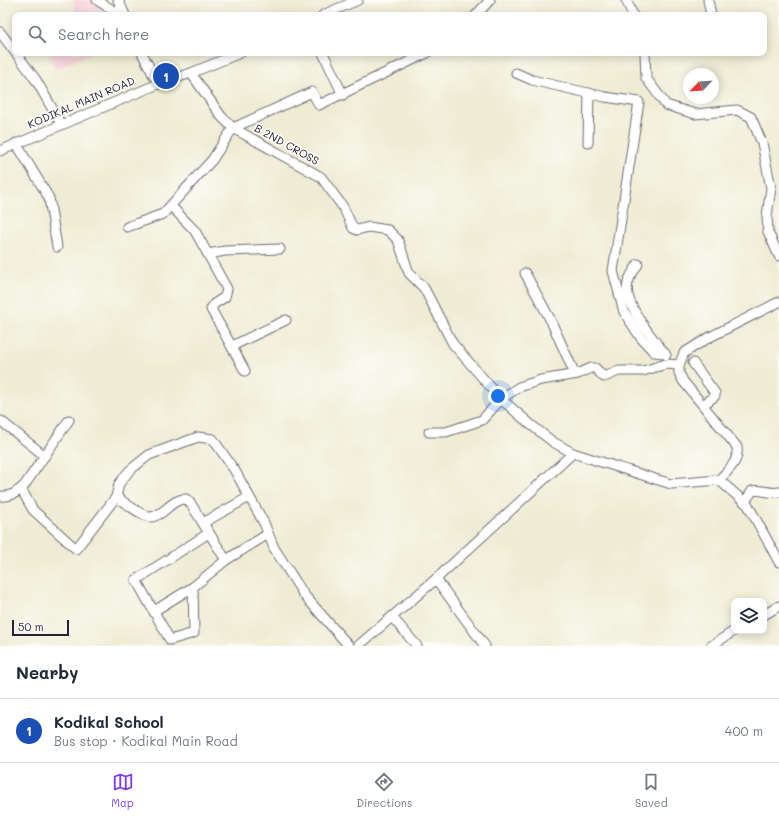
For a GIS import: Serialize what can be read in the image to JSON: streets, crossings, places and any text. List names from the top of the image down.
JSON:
{
  "streets": {
    "street": ["KODIKAL MAIN ROAD", "B 2ND CROSS"]
  },
  "crossings": [
    ["KODIKAL MAIN ROAD", "B 2ND CROSS"]
  ],
  "scale_bar": "50 m",
  "north": "bottom left",
  "page": {
    "search": "Search here",
    "pins": "1",
    "scale": "50 m",
    "heading": "Nearby",
    "list": [
      {
        "mark": "1",
        "name": "Kodikal School",
        "note": "Bus stop · Kodikal Main Road",
        "value": "400 m"
      }
    ],
    "nav": ["Map", "Directions", "Saved"]
  }
}
